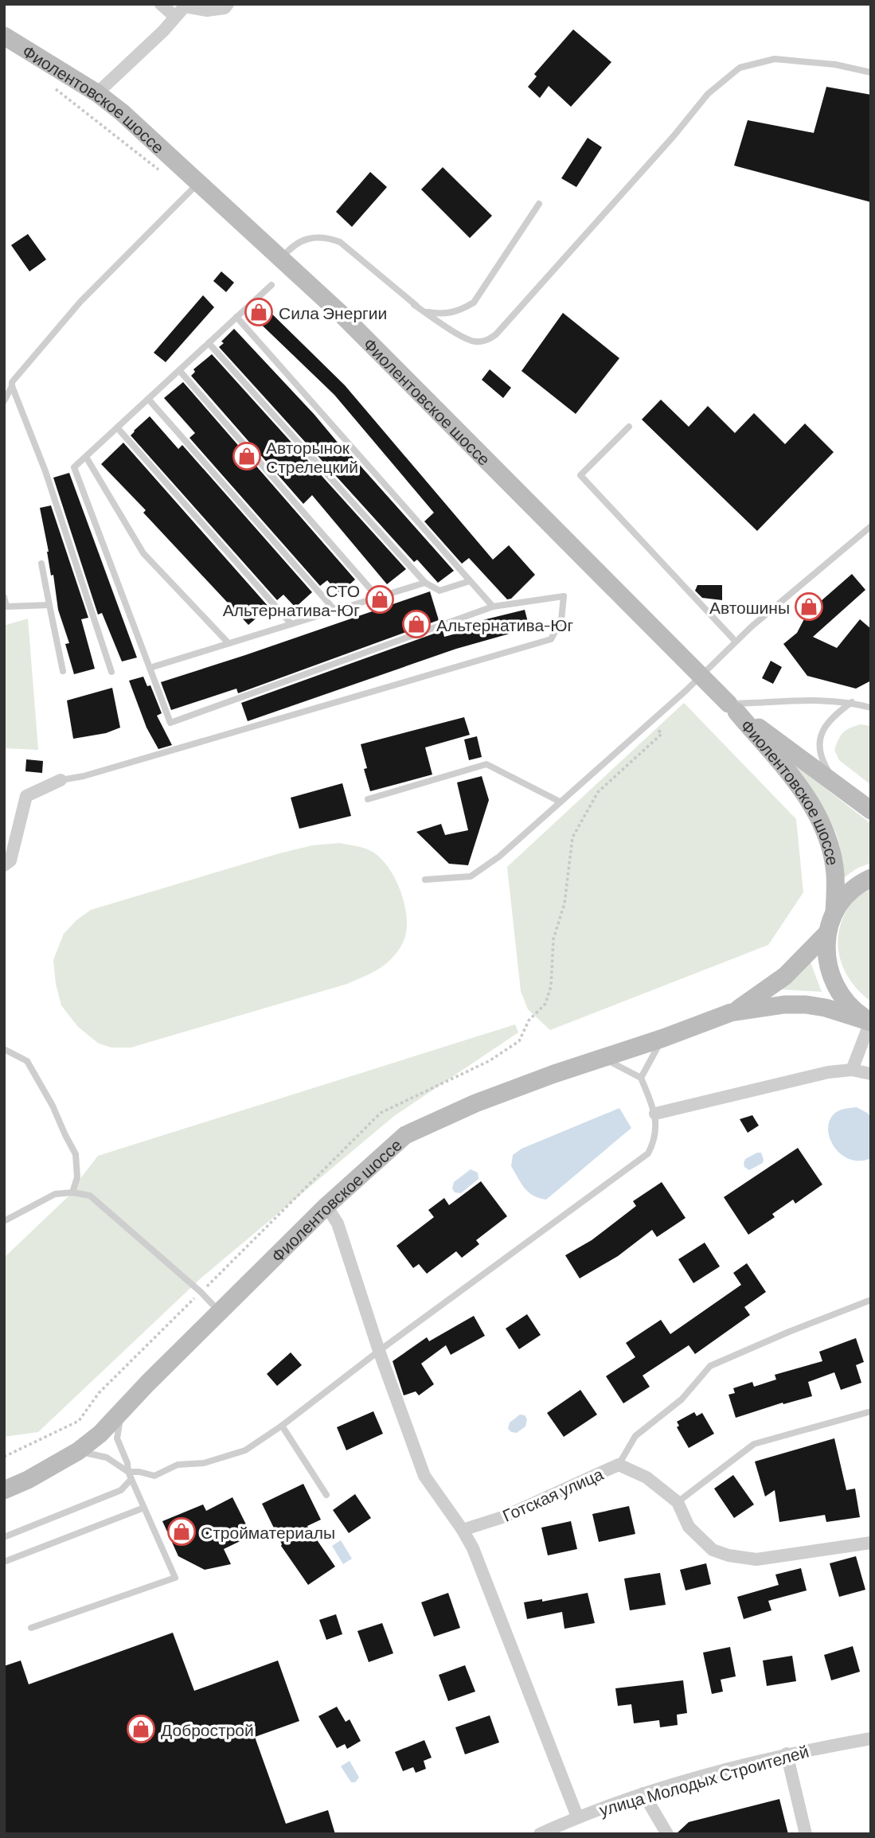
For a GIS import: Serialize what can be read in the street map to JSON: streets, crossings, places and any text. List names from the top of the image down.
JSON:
{
  "streets": {
    "main road": ["Фиолентовское шоссе"],
    "street": ["Готская улица", "улица Молодых Строителей"]
  },
  "places": {
    "shop": [
      "Сила Энергии",
      "Авторынок Стрелецкий",
      "СТО Альтернатива-Юг",
      "Автошины",
      "Альтернатива-Юг",
      "Стройматериалы",
      "Добрострой"
    ]
  }
}
